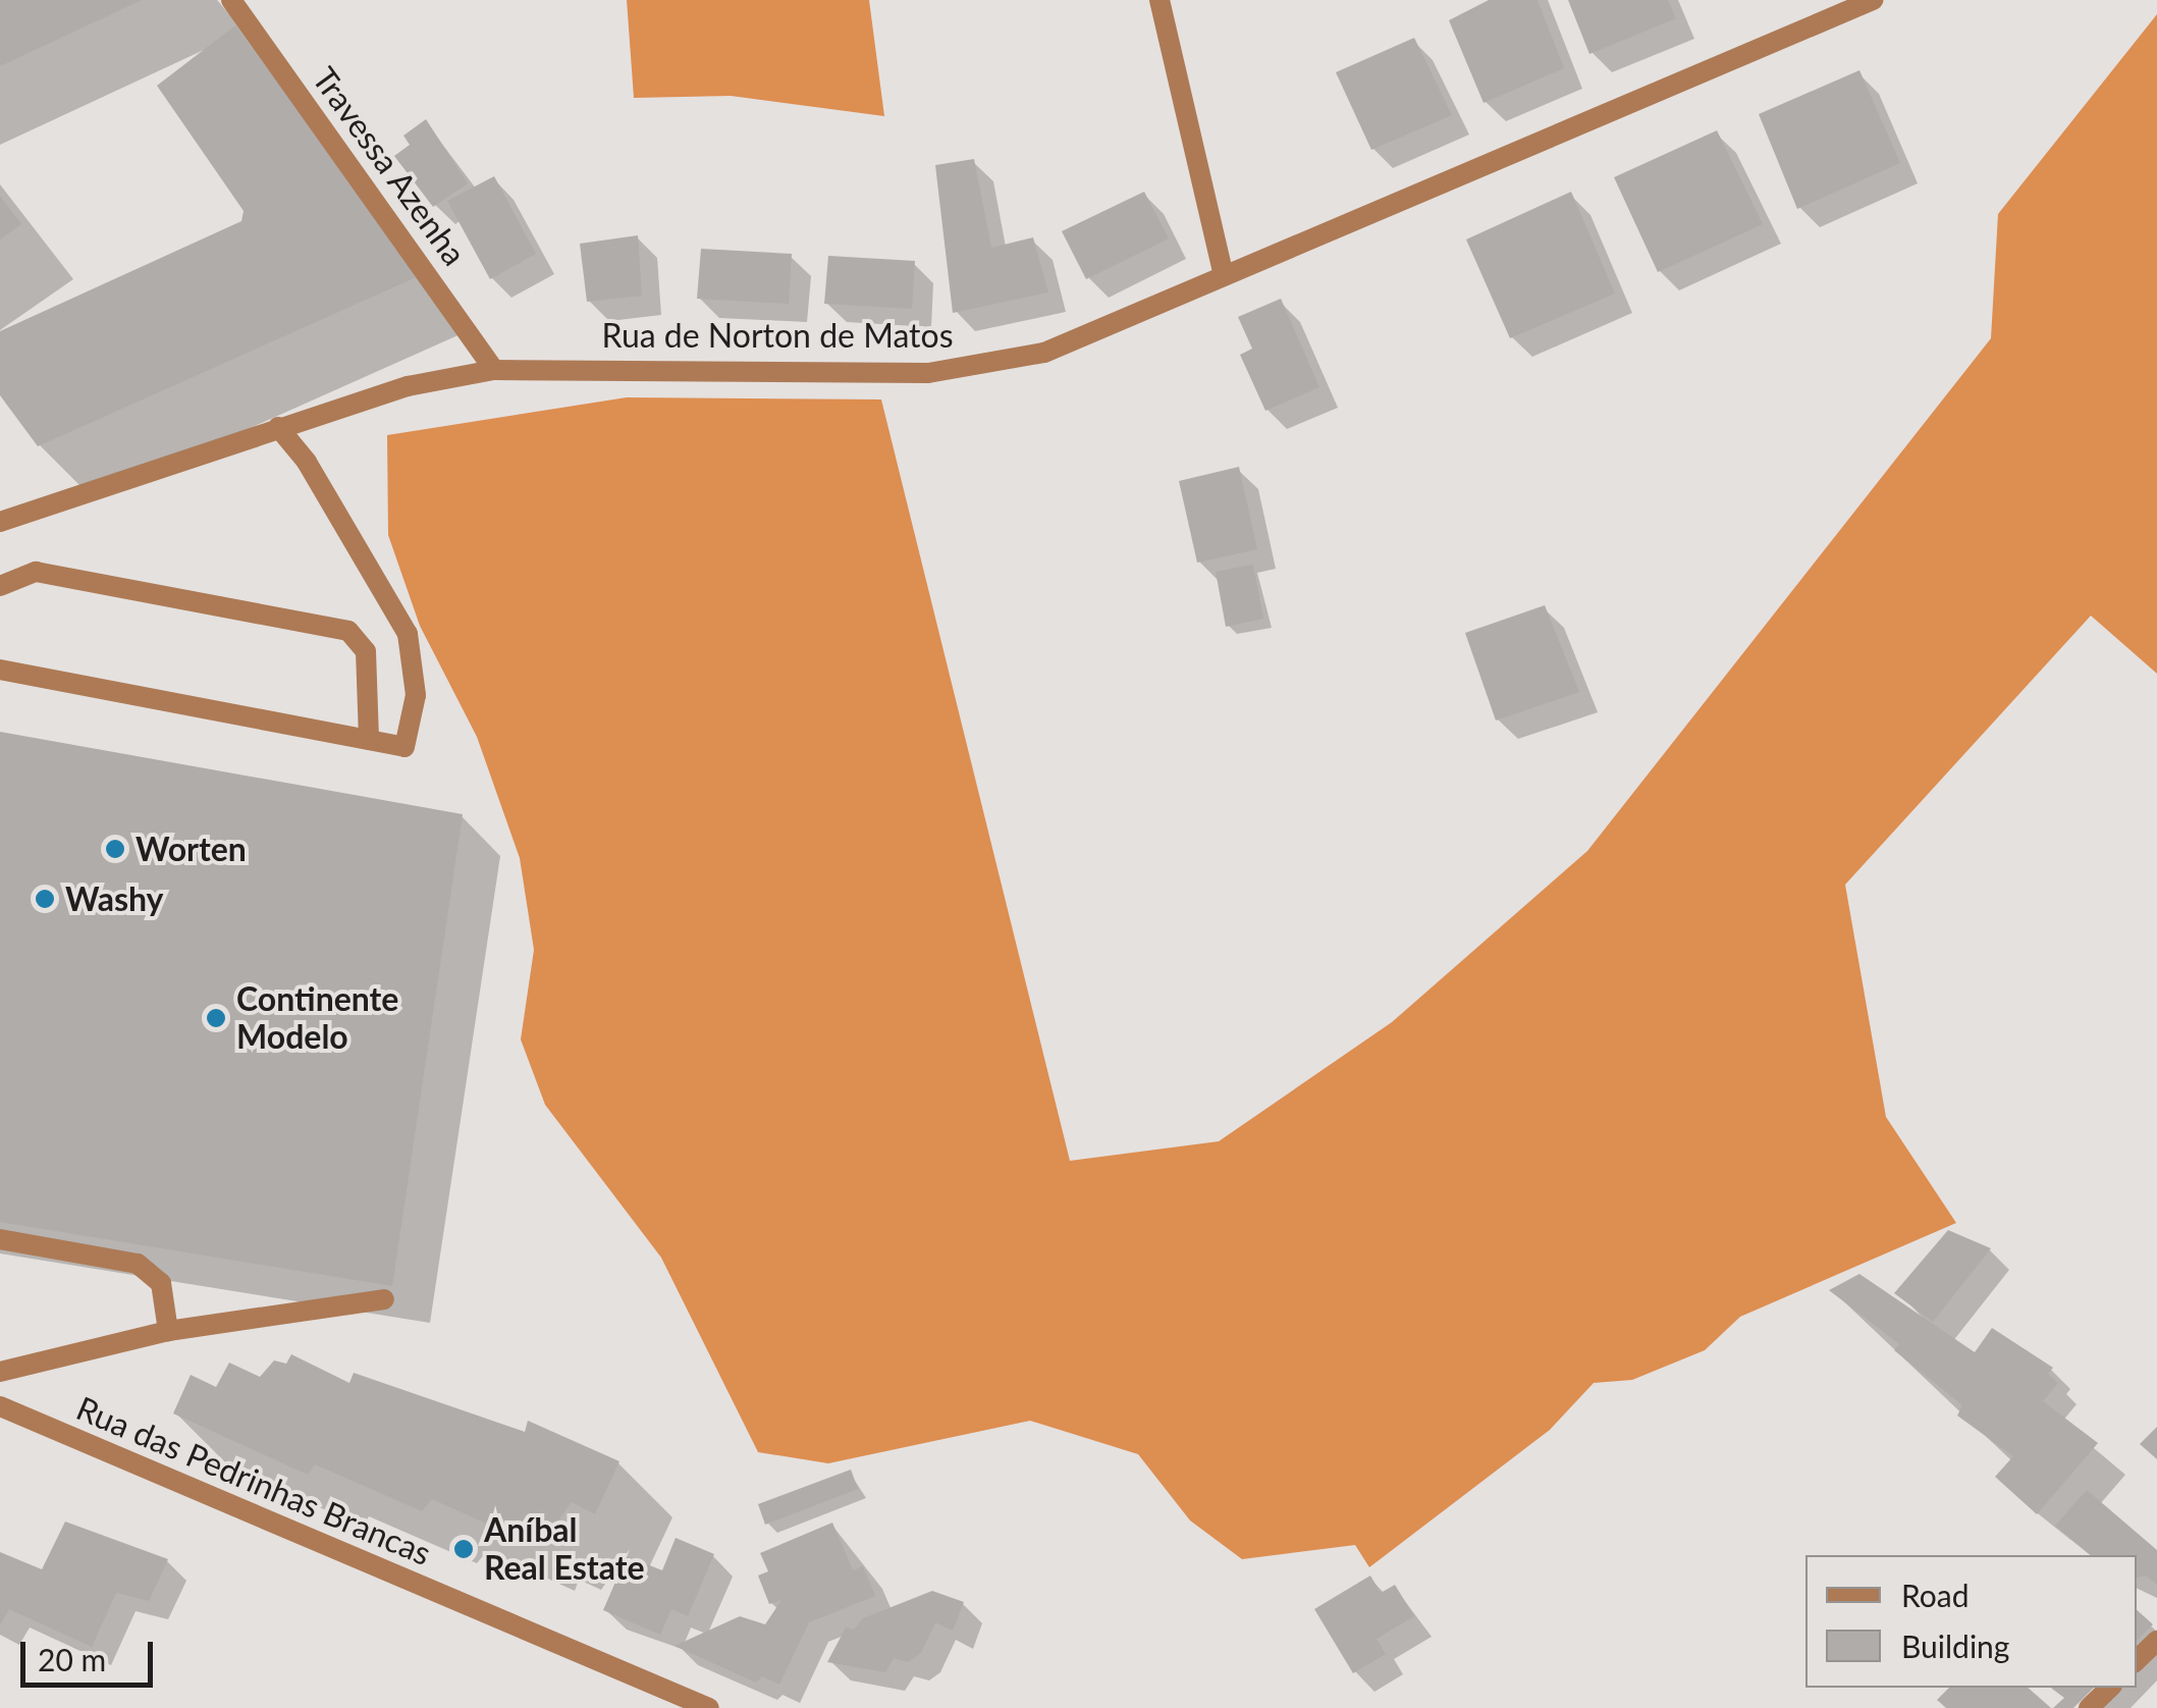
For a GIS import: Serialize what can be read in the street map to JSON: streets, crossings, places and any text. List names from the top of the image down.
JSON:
{
  "streets": {
    "street": ["Travessa Azenha", "Rua de Norton de Matos", "Rua das Pedrinhas Brancas"]
  },
  "crossings": [
    ["Travessa Azenha", "Rua de Norton de Matos"]
  ],
  "places": [
    "Worten",
    "Washy",
    "Continente Modelo",
    "Aníbal Real Estate"
  ],
  "legend": ["Road", "Building"],
  "scale_bar": "20 m"
}
